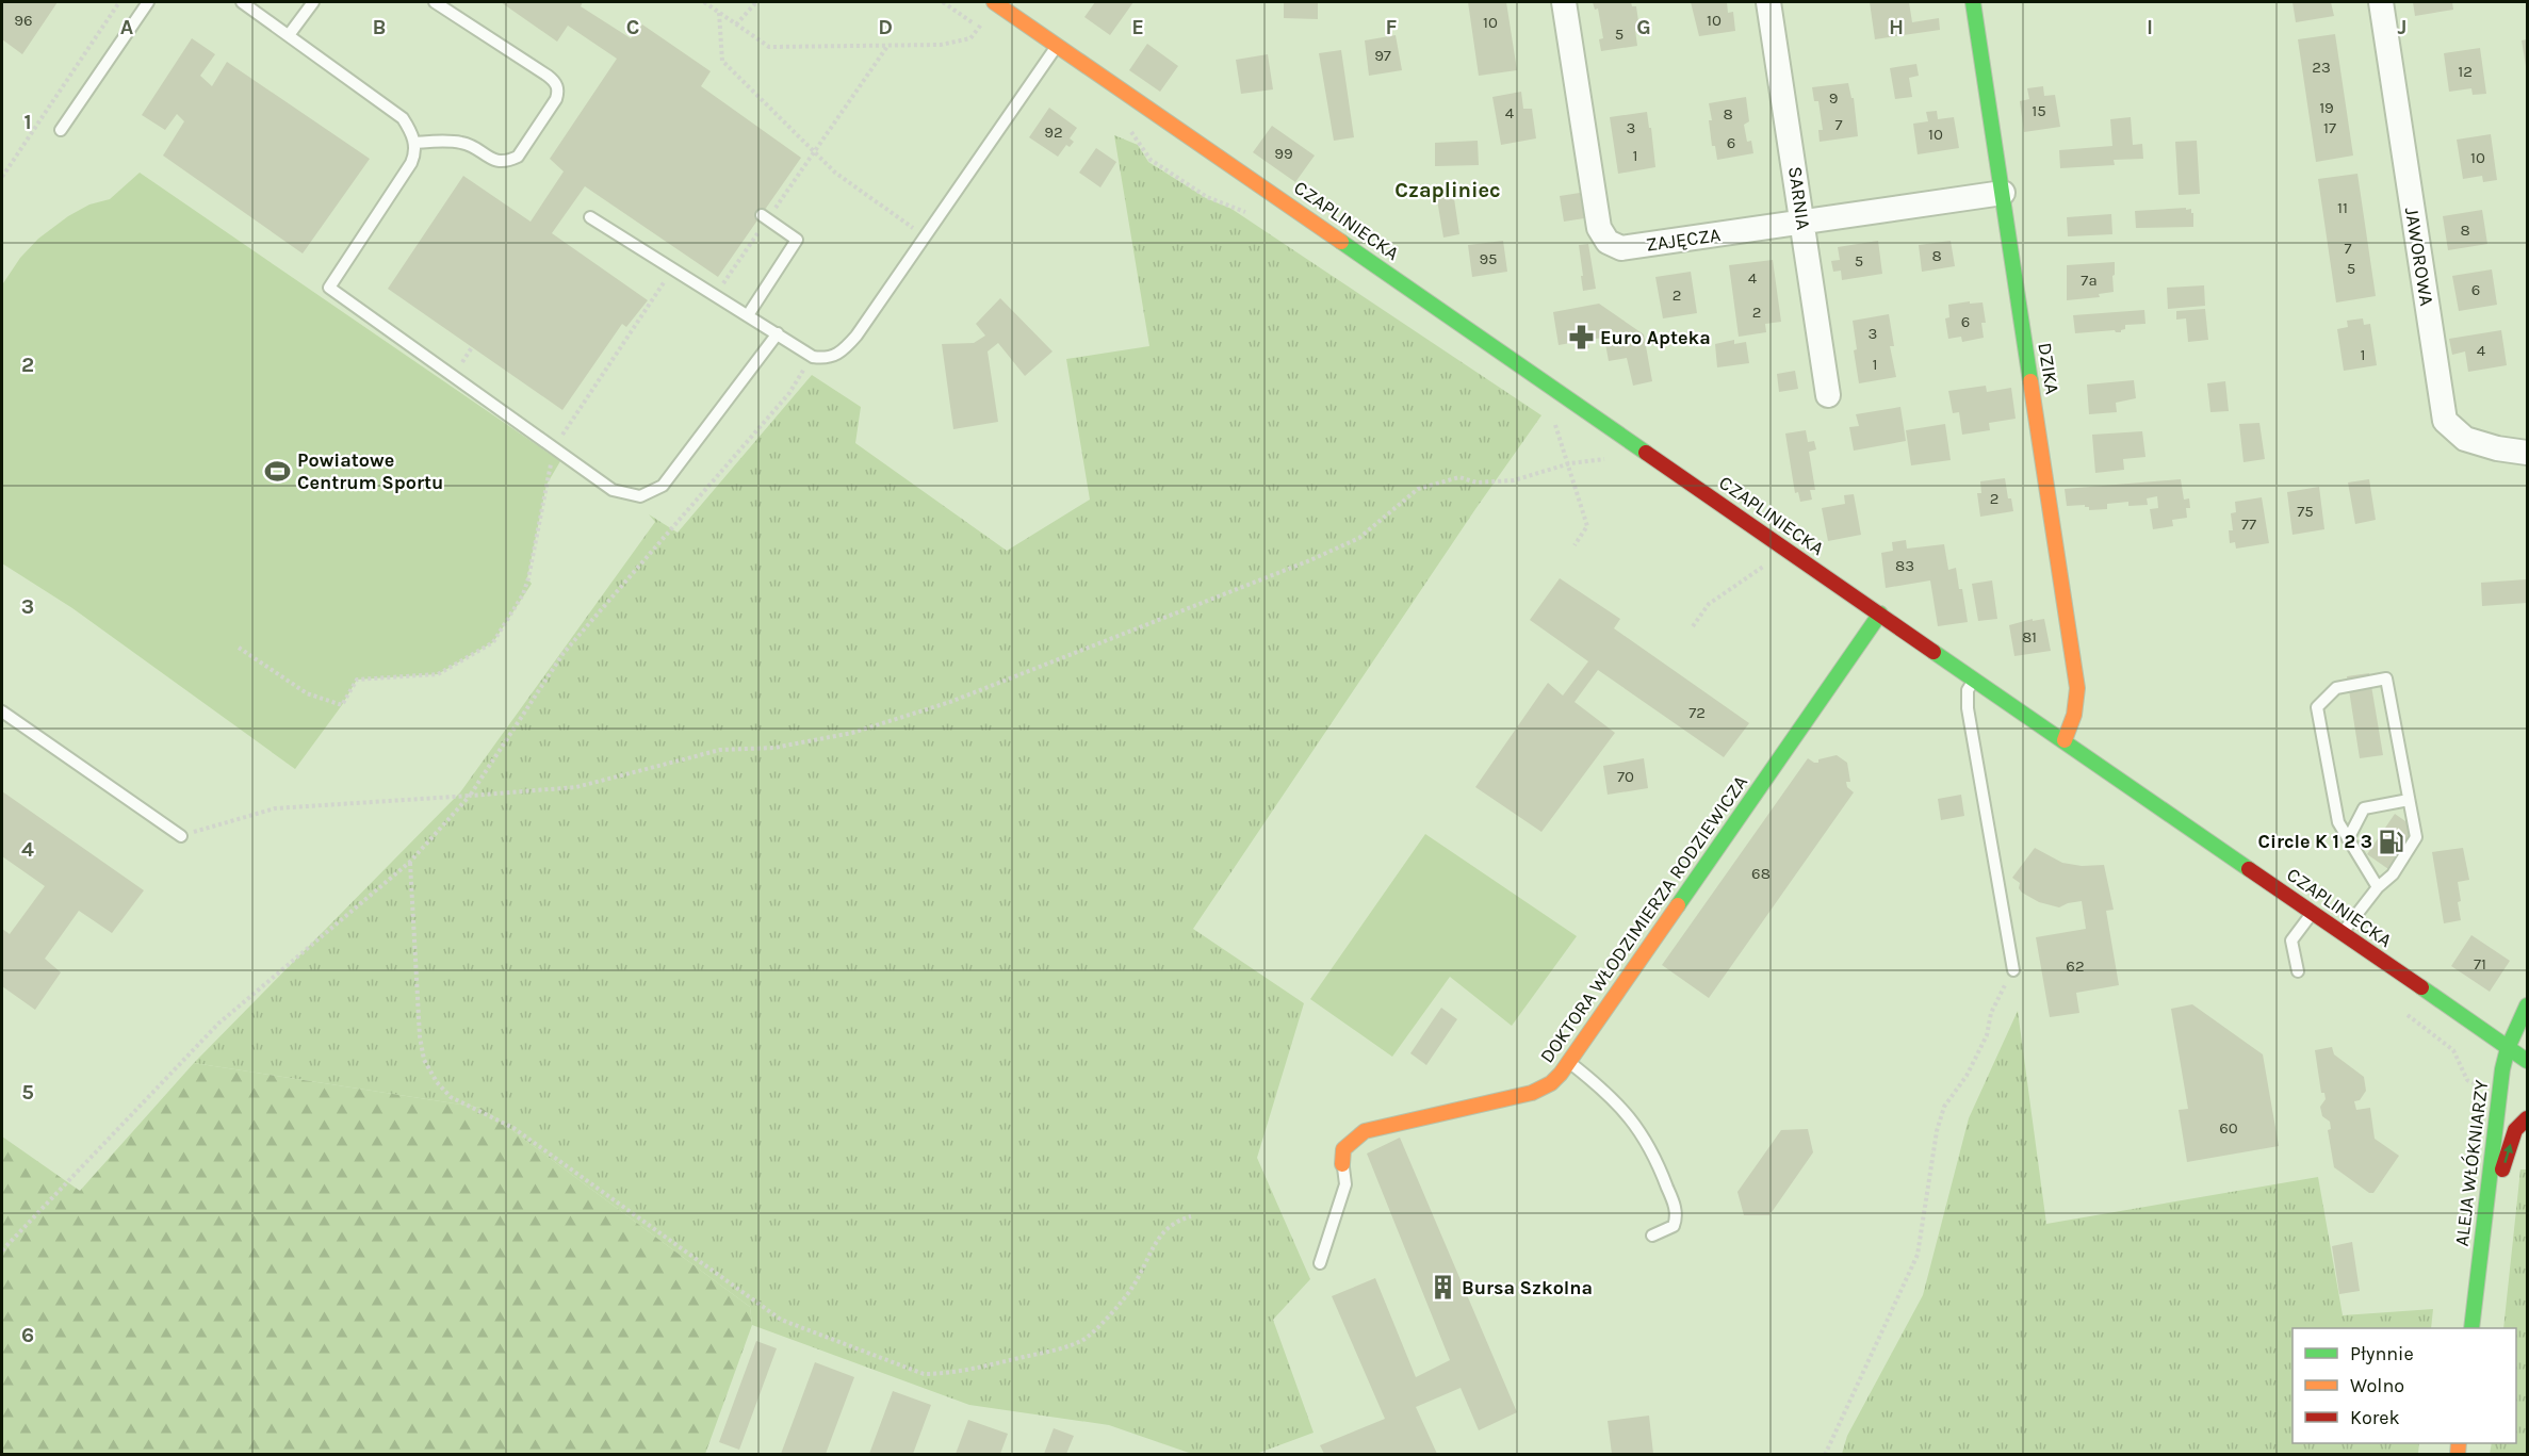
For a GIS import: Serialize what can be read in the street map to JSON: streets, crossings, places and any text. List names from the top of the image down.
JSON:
{
  "streets": {
    "main road": [
      "CZAPLINIECKA",
      "DZIKA",
      "DOKTORA WŁODZIMIERZA RODZIEWICZA",
      "ALEJA WŁÓKNIARZY"
    ],
    "street": ["SARNIA", "ZAJĘCZA", "JAWOROWA"]
  },
  "crossings": [
    ["SARNIA", "ZAJĘCZA"],
    ["CZAPLINIECKA", "DZIKA"],
    ["CZAPLINIECKA", "DOKTORA WŁODZIMIERZA RODZIEWICZA"],
    ["CZAPLINIECKA", "ALEJA WŁÓKNIARZY"],
    ["ZAJĘCZA", "DZIKA"]
  ],
  "districts": ["Czapliniec"],
  "places": {
    "pharmacy": ["Euro Apteka"],
    "sports": ["Powiatowe Centrum Sportu"],
    "fuel station": ["Circle K 1 2 3"],
    "building": ["Bursa Szkolna"]
  },
  "house_numbers": [
    "96",
    "10",
    "10",
    "5",
    "97",
    "23",
    "12",
    "9",
    "19",
    "15",
    "4",
    "8",
    "7",
    "3",
    "17",
    "92",
    "10",
    "6",
    "99",
    "1",
    "10",
    "11",
    "8",
    "7",
    "8",
    "95",
    "5",
    "5",
    "4",
    "7a",
    "6",
    "2",
    "2",
    "6",
    "3",
    "4",
    "1",
    "1",
    "2",
    "75",
    "77",
    "83",
    "81",
    "72",
    "70",
    "68",
    "71",
    "62",
    "60"
  ],
  "legend": ["Płynnie", "Wolno", "Korek"],
  "grid": {
    "columns": [
      "A",
      "B",
      "C",
      "D",
      "E",
      "F",
      "G",
      "H",
      "I",
      "J"
    ],
    "rows": [
      "1",
      "2",
      "3",
      "4",
      "5",
      "6"
    ]
  }
}
